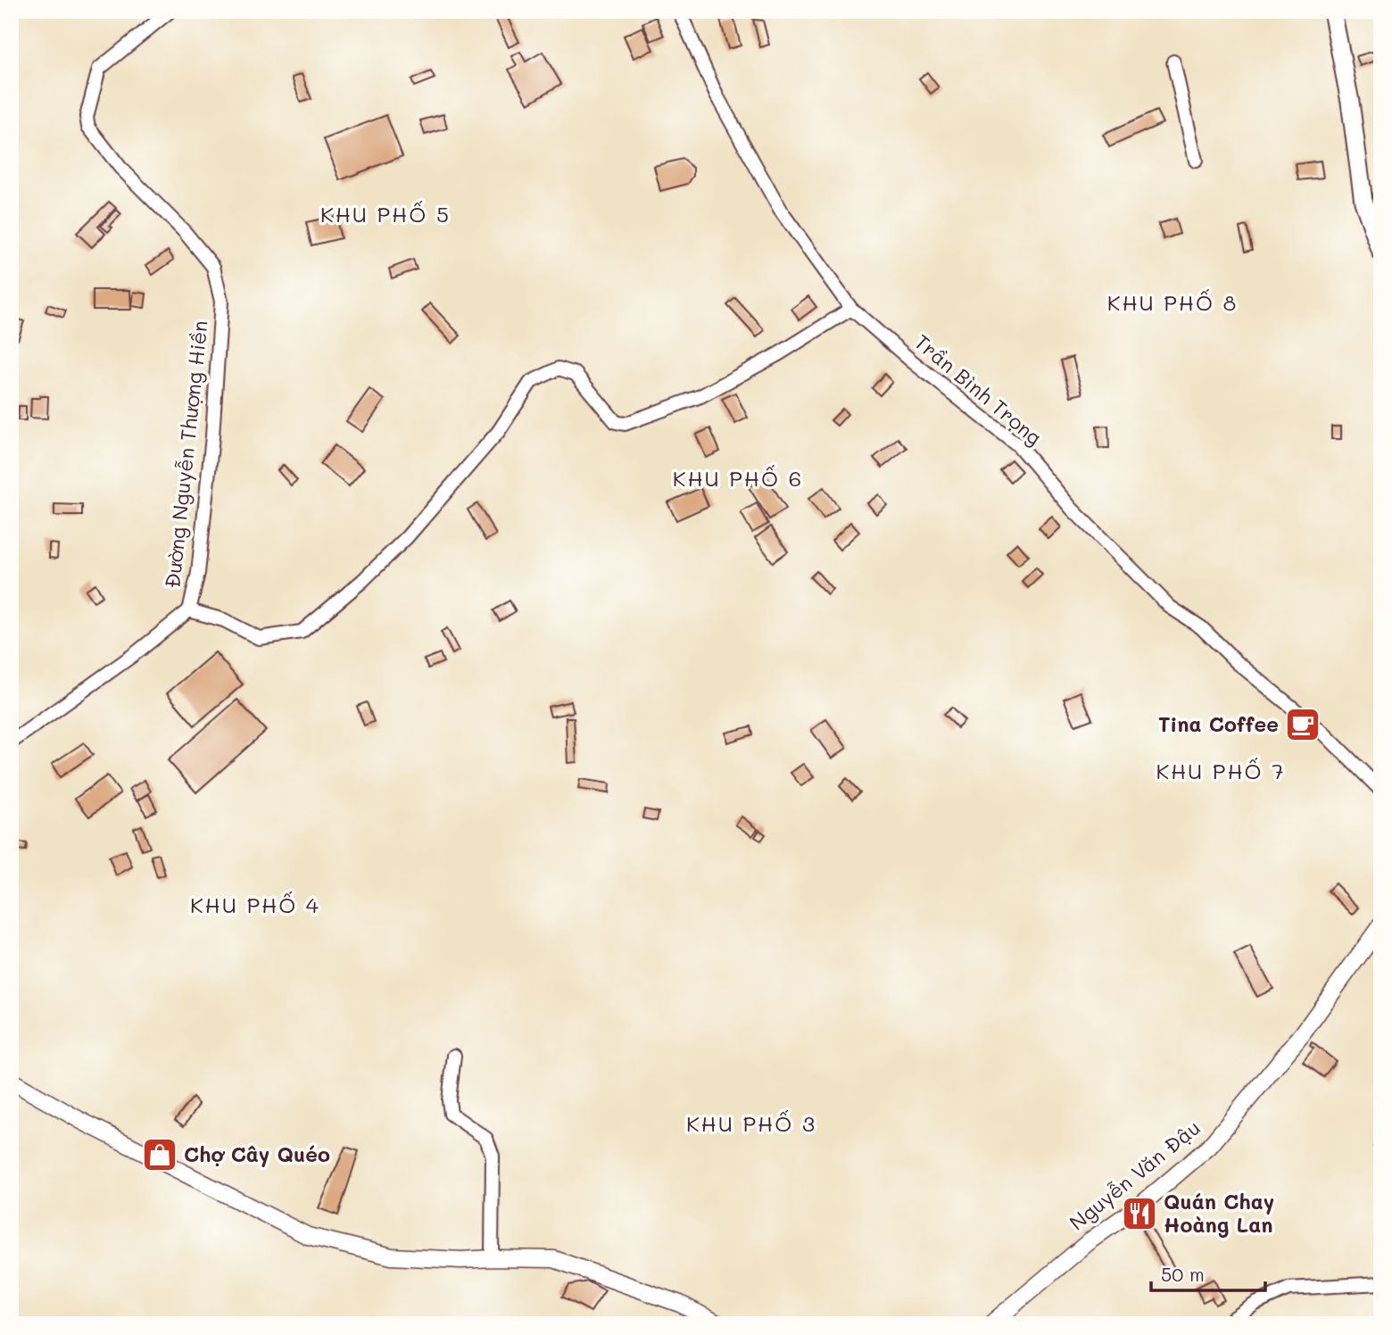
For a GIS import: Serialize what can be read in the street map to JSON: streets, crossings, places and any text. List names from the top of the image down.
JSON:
{
  "streets": {
    "street": ["Trần Bình Trọng", "Đường Nguyễn Thượng Hiền", "Nguyễn Văn Đậu"]
  },
  "districts": [
    "KHU PHỐ 5",
    "KHU PHỐ 8",
    "KHU PHỐ 6",
    "KHU PHỐ 7",
    "KHU PHỐ 4",
    "KHU PHỐ 3"
  ],
  "places": {
    "cafe": ["Tina Coffee"],
    "shop": ["Chợ Cây Quéo"],
    "restaurant": ["Quán Chay Hoàng Lan"]
  },
  "scale_bar": "50 m"
}
